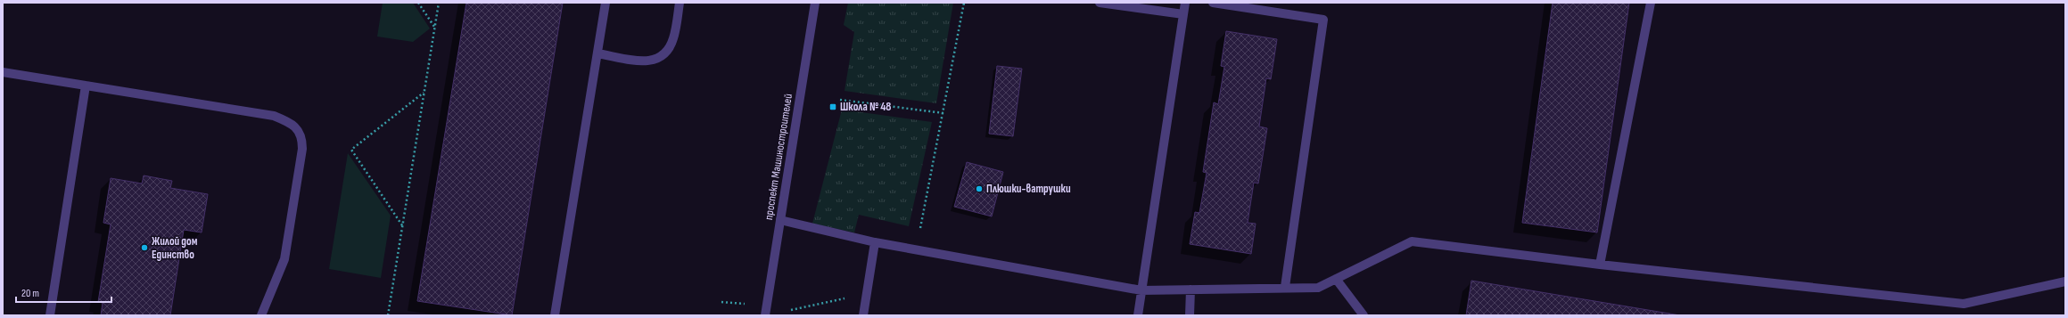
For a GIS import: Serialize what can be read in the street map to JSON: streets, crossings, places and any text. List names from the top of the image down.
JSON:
{
  "streets": {
    "street": ["проспект Машиностроителей"]
  },
  "places": {
    "transit": ["Школа № 48"],
    "other": ["Плюшки-ватрушки", "Жилой дом Единство"]
  },
  "scale_bar": "20 m"
}
